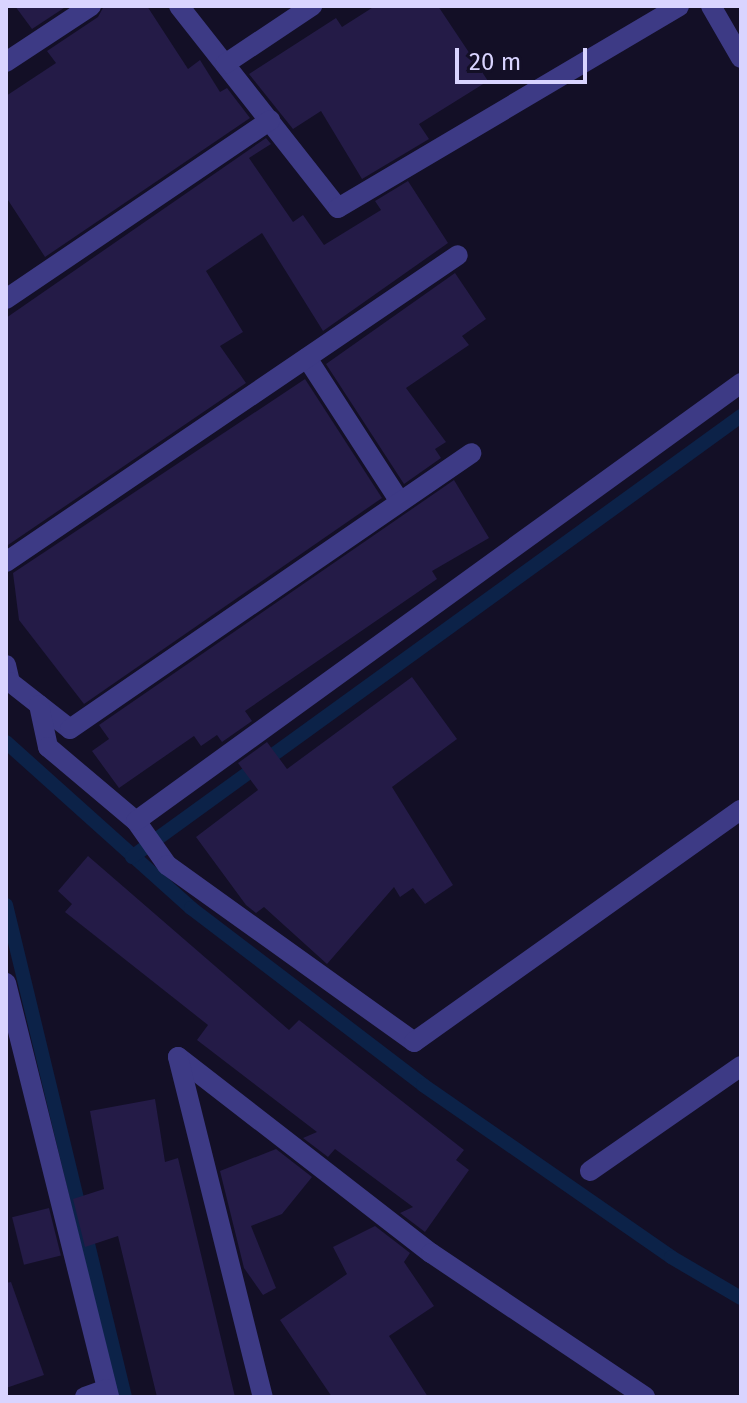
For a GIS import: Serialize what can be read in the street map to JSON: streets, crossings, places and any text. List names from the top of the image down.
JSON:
{
  "scale_bar": "20 m"
}
